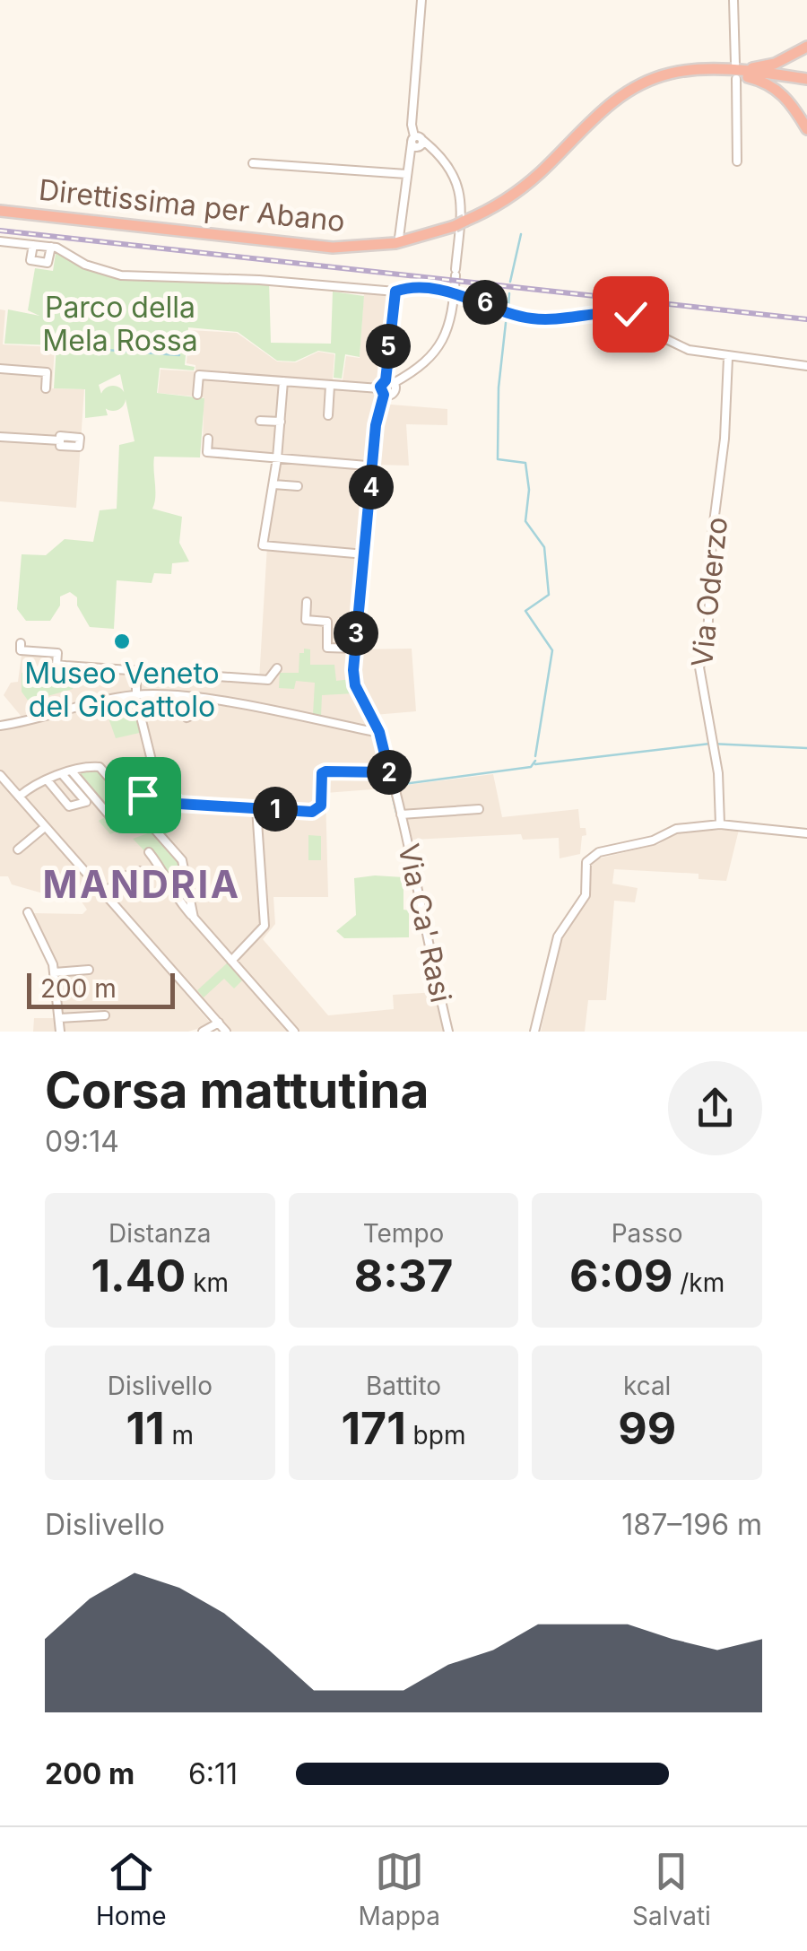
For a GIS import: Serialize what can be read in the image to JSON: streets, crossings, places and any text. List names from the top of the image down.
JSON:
{
  "streets": {
    "highway": ["Direttissima per Abano"],
    "street": ["Via Oderzo", "Via Ca' Rasi"]
  },
  "districts": ["MANDRIA"],
  "parks": ["Parco della Mela Rossa"],
  "places": ["Museo Veneto del Giocattolo"],
  "scale_bar": "200 m",
  "page": {
    "pins": [
      "6",
      "5",
      "4",
      "3",
      "2",
      "1"
    ],
    "scale": "200 m",
    "heading": ["Corsa mattutina", "09:14"],
    "stats": [
      ["Distanza", "1.40 km"],
      ["Tempo", "8:37"],
      ["Passo", "6:09 /km"],
      ["Dislivello", "11 m"],
      ["Battito", "171 bpm"],
      ["kcal", "99"]
    ],
    "chart": ["Dislivello", "187–196 m"],
    "list": [
      {
        "name": "200 m",
        "note": "6:11"
      }
    ],
    "tabs": ["Home", "Mappa", "Salvati"]
  }
}
